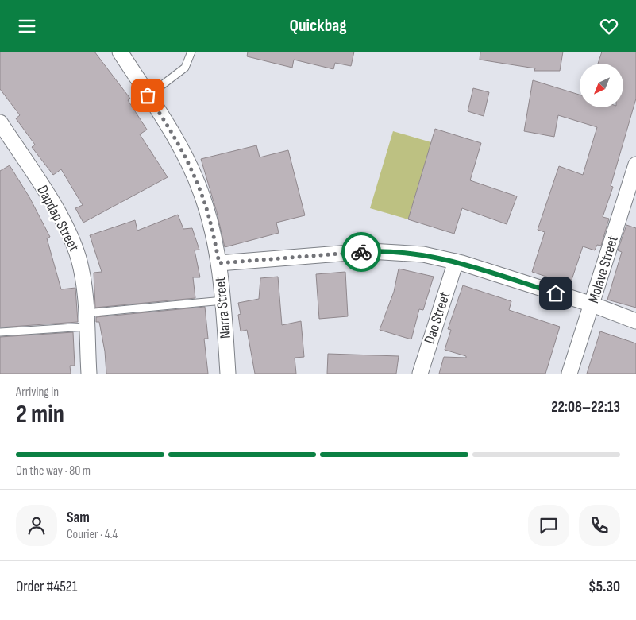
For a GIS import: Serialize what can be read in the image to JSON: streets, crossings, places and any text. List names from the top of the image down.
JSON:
{
  "streets": {
    "street": [
      "Dapdap Street",
      "Molave Street",
      "Narra Street",
      "Dao Street"
    ]
  },
  "north": "bottom left",
  "page": {
    "header": "Quickbag",
    "heading": ["2 min", "Arriving in", "22:08–22:13"],
    "panel": [
      "Sam",
      "Courier · 4.4",
      "Order #4521",
      "$5.30"
    ],
    "bar": "On the way · 80 m"
  }
}
